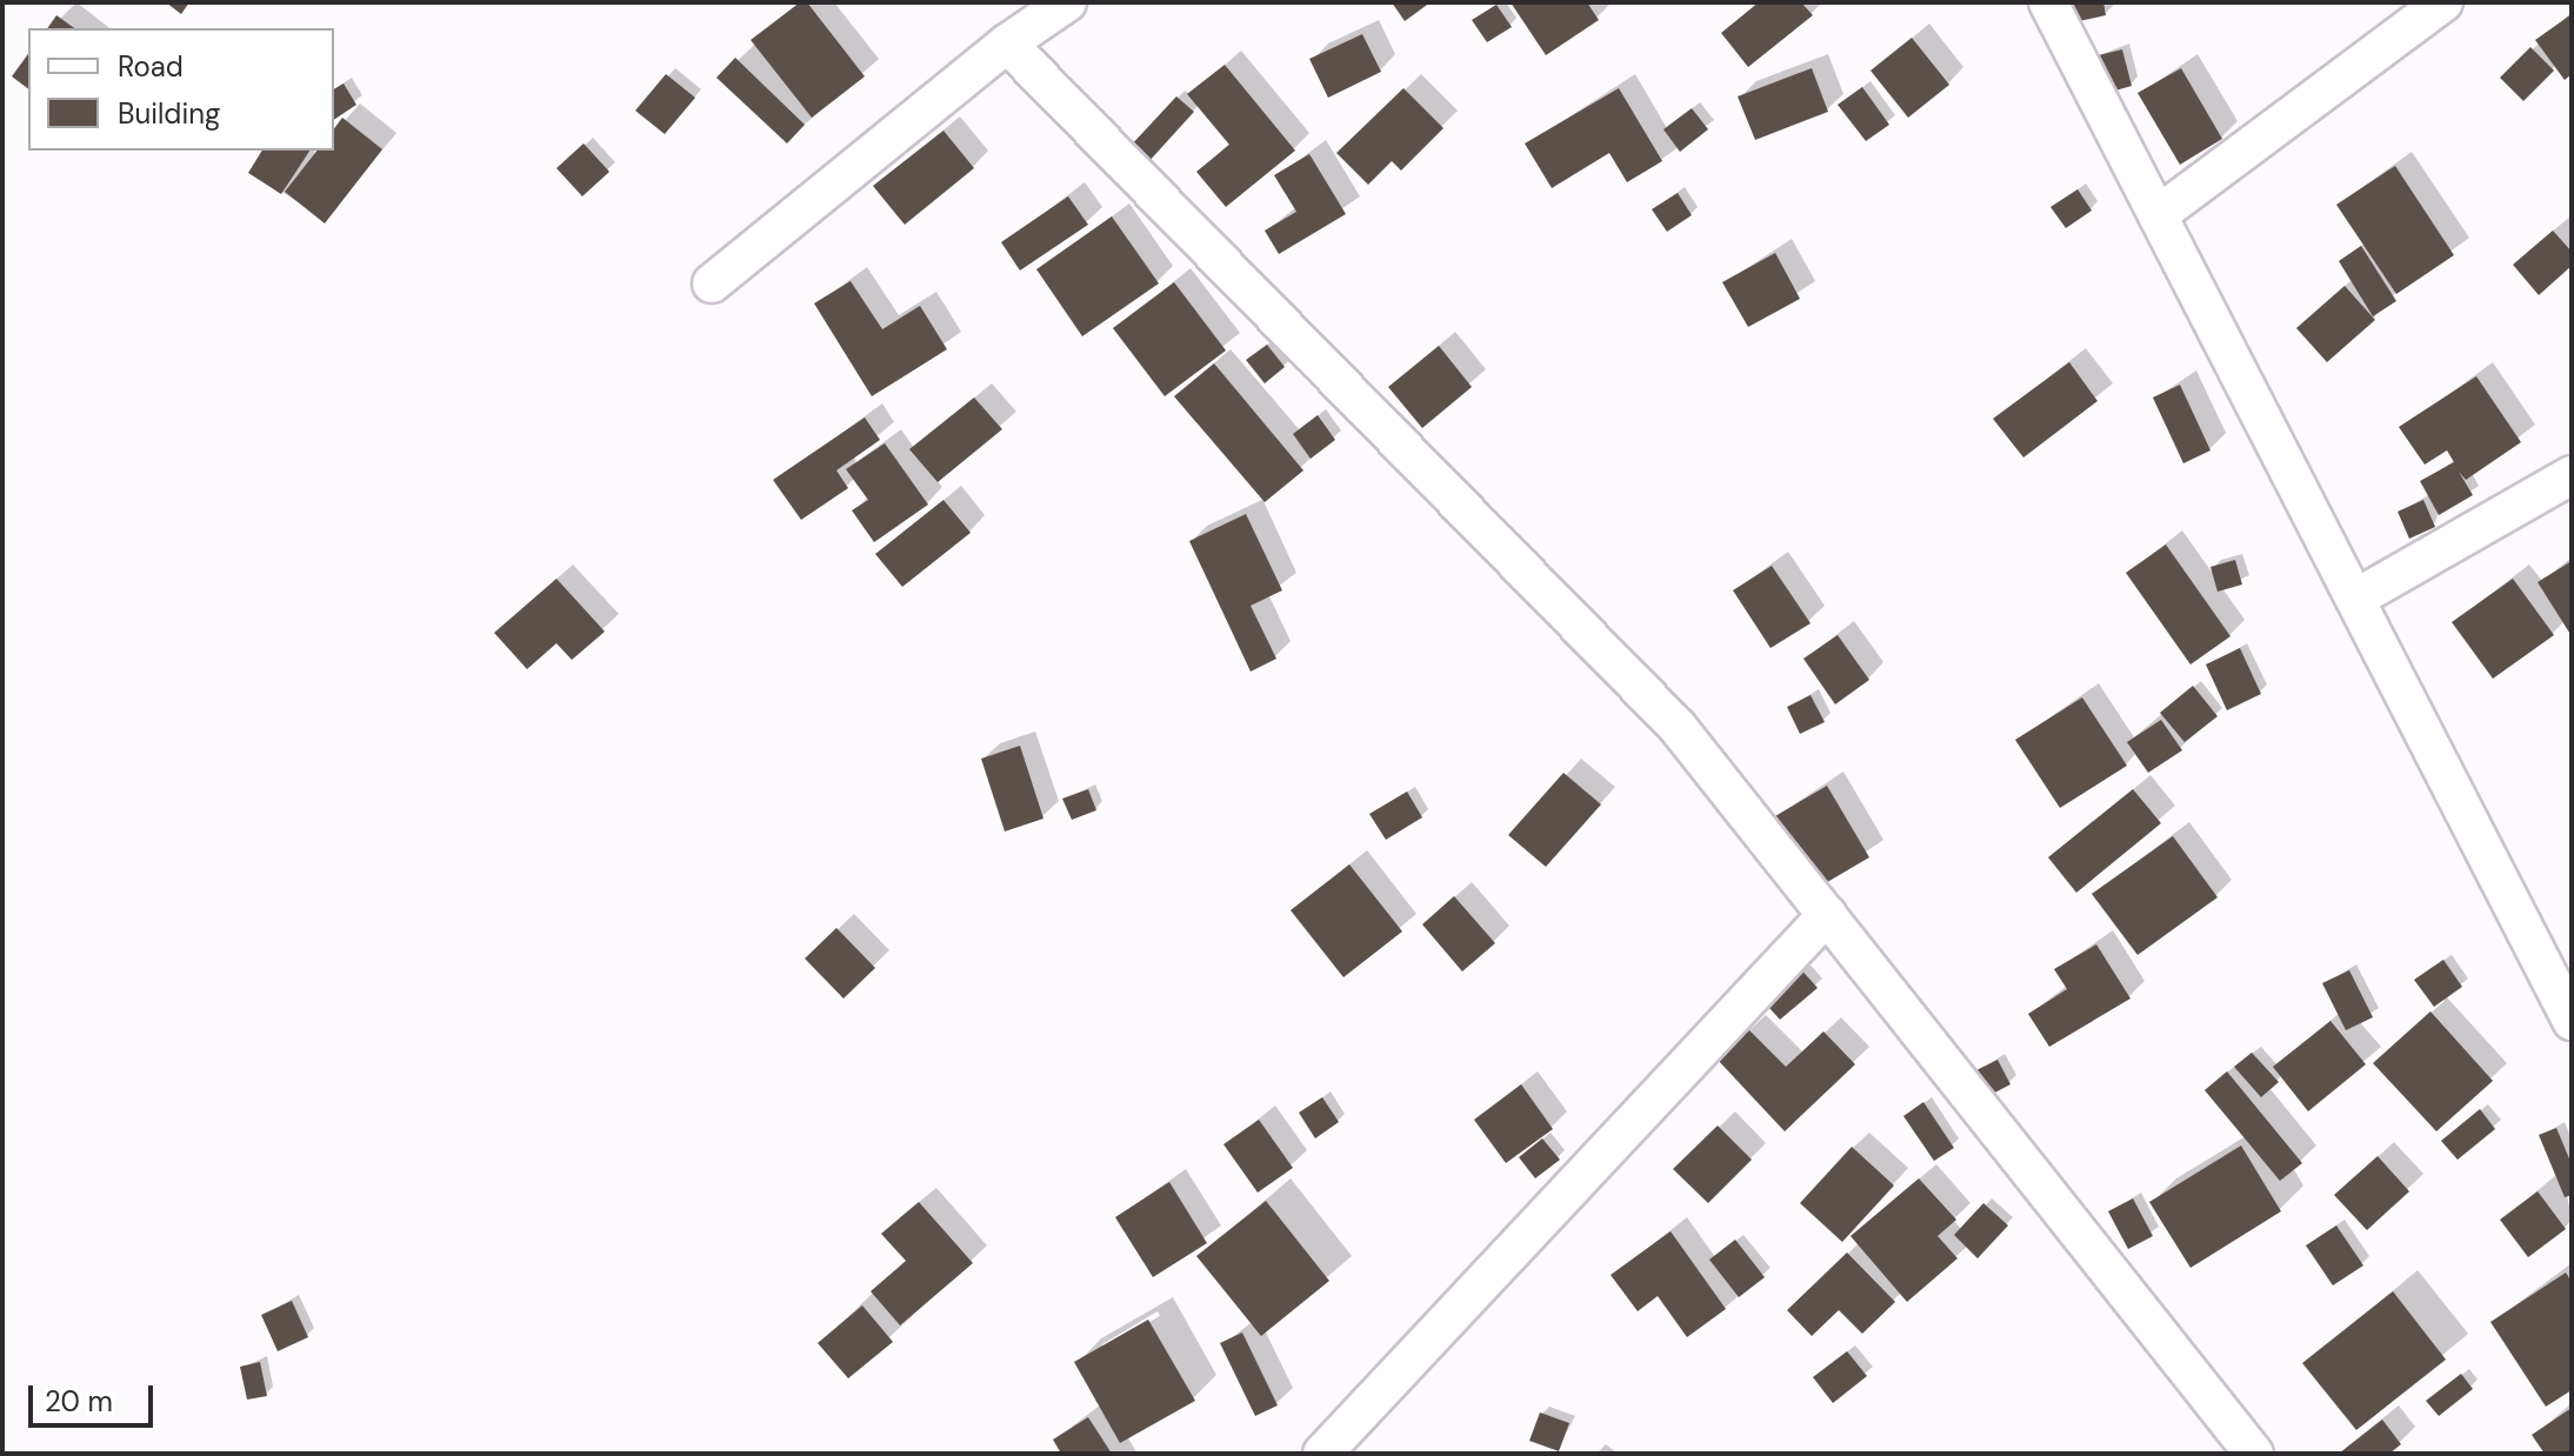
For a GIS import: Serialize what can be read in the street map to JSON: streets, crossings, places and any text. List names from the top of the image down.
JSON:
{
  "legend": ["Road", "Building"],
  "scale_bar": "20 m"
}
